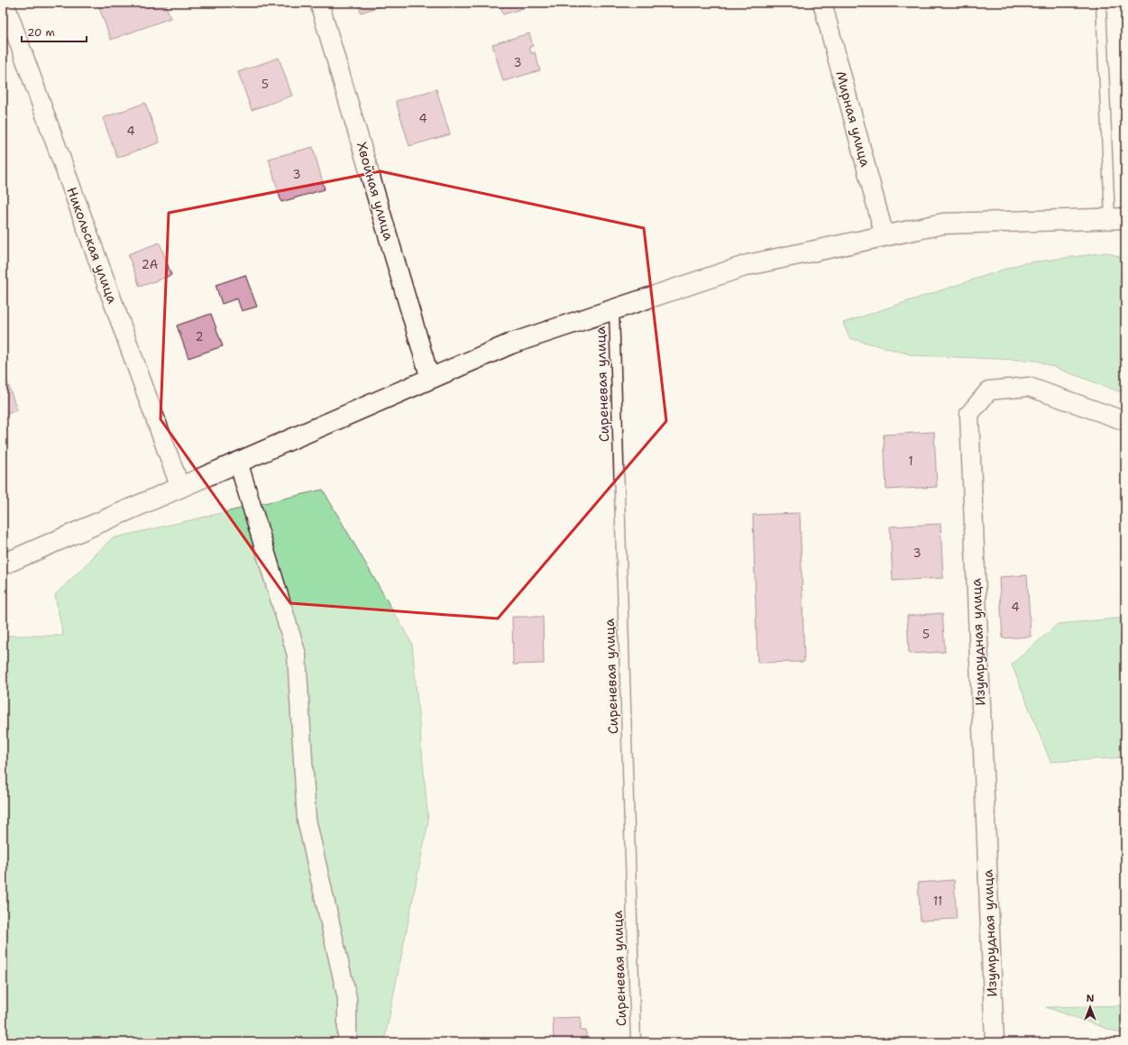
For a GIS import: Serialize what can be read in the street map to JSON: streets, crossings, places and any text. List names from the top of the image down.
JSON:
{
  "streets": {
    "street": [
      "Мирная улица",
      "Хвойная улица",
      "Никольская улица",
      "Изумрудная улица"
    ],
    "lane": ["Сиреневая улица"]
  },
  "house_numbers": [
    "3",
    "5",
    "4",
    "4",
    "3",
    "2А",
    "2",
    "1",
    "3",
    "4",
    "5",
    "11"
  ],
  "scale_bar": "20 m",
  "north": "top"
}
